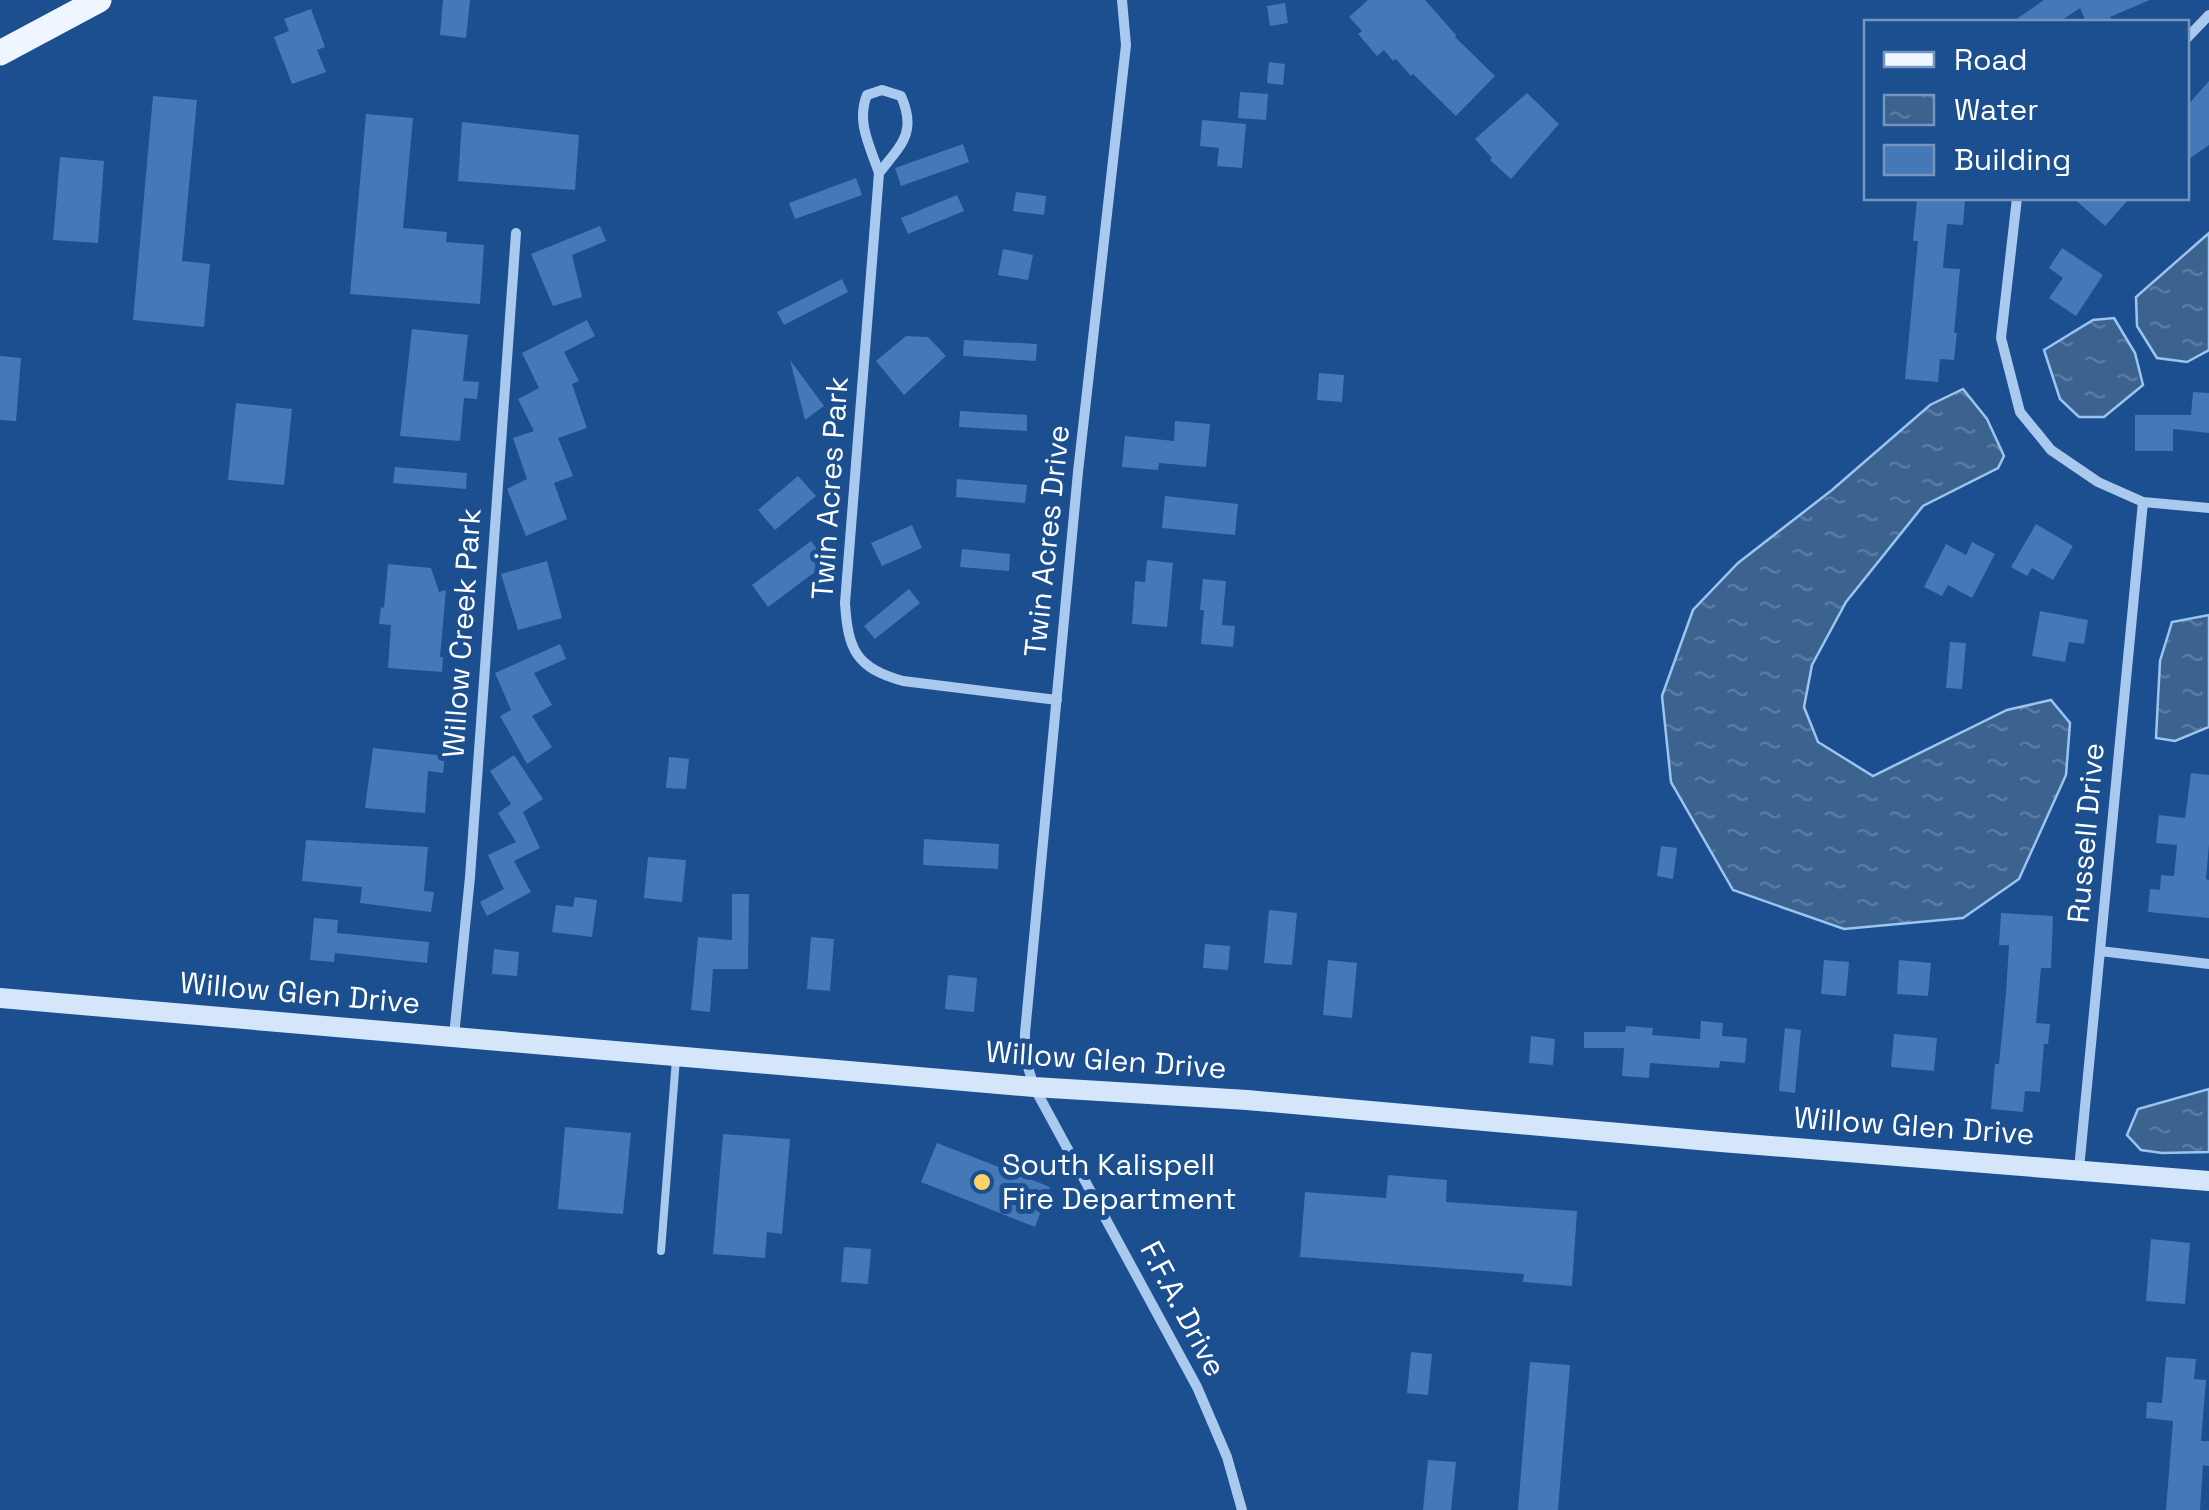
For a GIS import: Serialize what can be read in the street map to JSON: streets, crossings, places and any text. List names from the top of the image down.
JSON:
{
  "streets": {
    "main road": ["Willow Glen Drive"],
    "street": [
      "Twin Acres Park",
      "Twin Acres Drive",
      "Willow Creek Park",
      "Russell Drive",
      "F.F.A. Drive"
    ]
  },
  "crossings": [
    ["Twin Acres Park", "Twin Acres Drive"],
    ["Twin Acres Drive", "Willow Glen Drive"],
    ["Twin Acres Drive", "F.F.A. Drive"],
    ["Willow Creek Park", "Willow Glen Drive"],
    ["Russell Drive", "Willow Glen Drive"],
    ["Willow Glen Drive", "F.F.A. Drive"]
  ],
  "places": ["South Kalispell Fire Department"],
  "legend": ["Road", "Water", "Building"]
}
